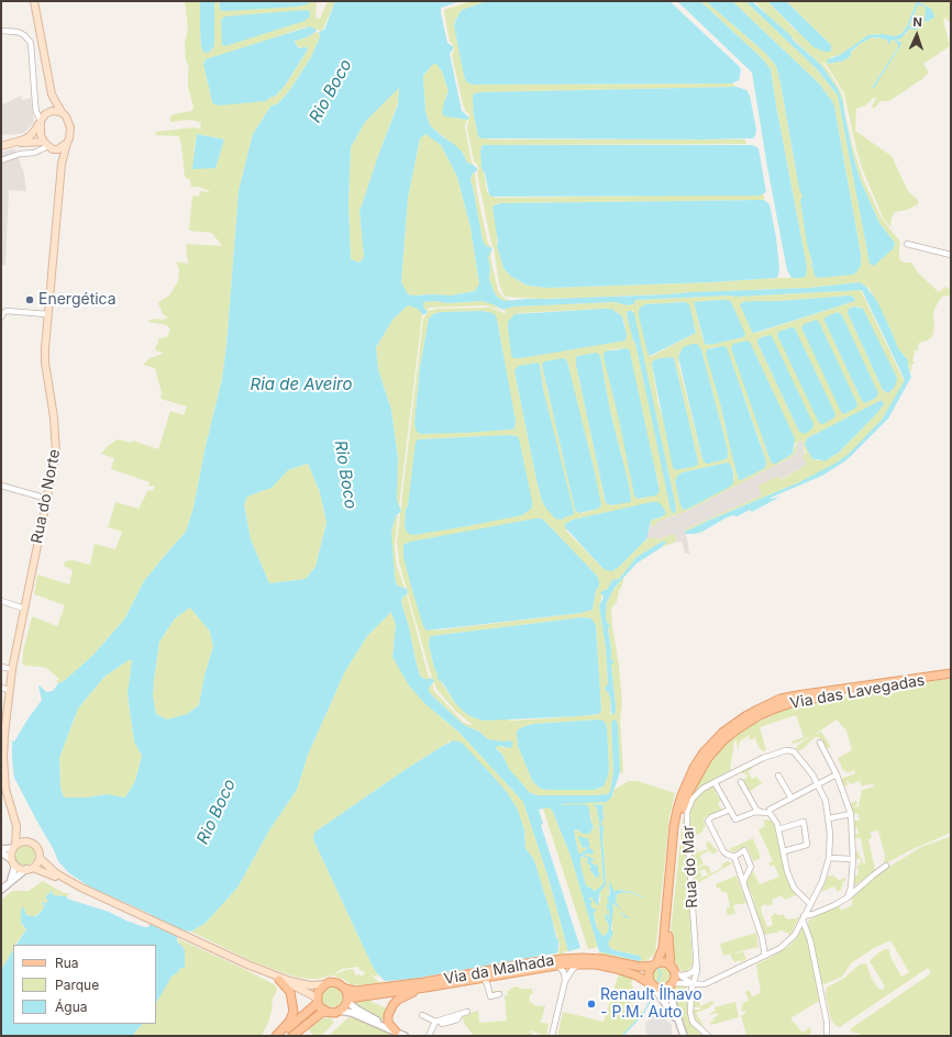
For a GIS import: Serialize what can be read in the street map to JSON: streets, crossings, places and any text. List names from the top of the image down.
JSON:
{
  "streets": {
    "main road": ["Rua do Norte", "Via das Lavegadas", "Via da Malhada"],
    "street": ["Rua do Mar"]
  },
  "crossings": [
    ["Via das Lavegadas", "Via da Malhada"]
  ],
  "water": ["Rio Boco", "Ria de Aveiro"],
  "places": ["Energética", "Renault Ílhavo - P.M. Auto"],
  "legend": ["Rua", "Parque", "Água"],
  "north": "top"
}
